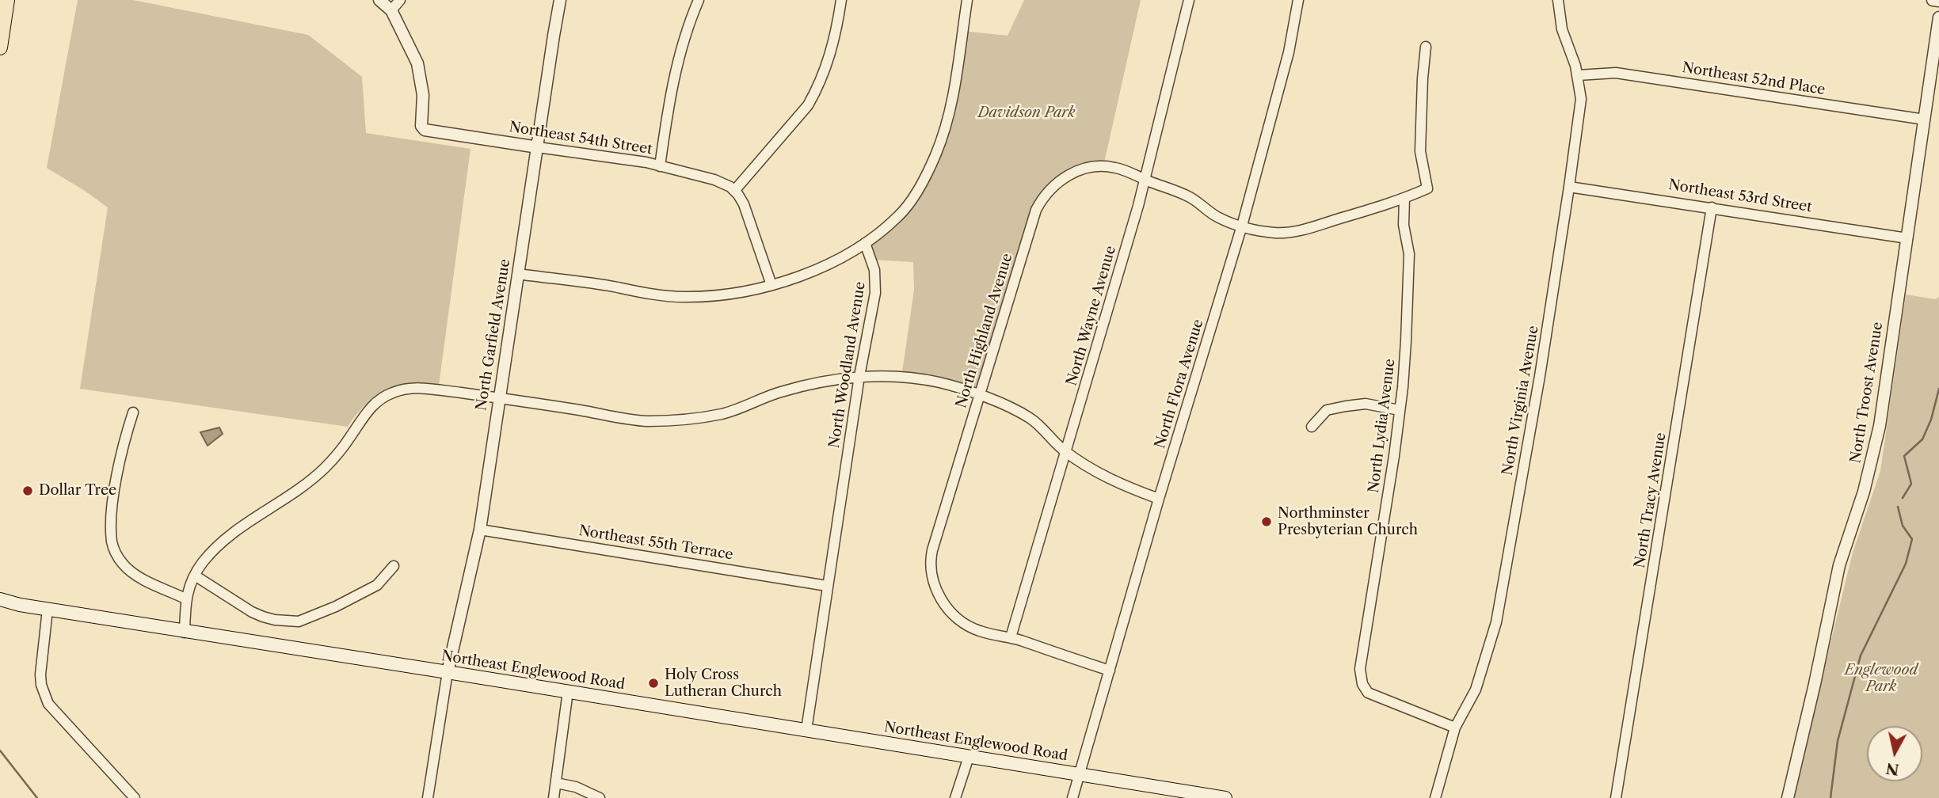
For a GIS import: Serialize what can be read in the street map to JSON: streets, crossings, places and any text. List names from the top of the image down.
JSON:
{
  "streets": {
    "main road": ["Northeast Englewood Road"],
    "street": [
      "Northeast 52nd Place",
      "Northeast 54th Street",
      "Northeast 53rd Street",
      "North Wayne Avenue",
      "North Highland Avenue",
      "North Garfield Avenue",
      "North Woodland Avenue",
      "North Flora Avenue",
      "North Troost Avenue",
      "North Virginia Avenue",
      "North Lydia Avenue",
      "North Tracy Avenue",
      "Northeast 55th Terrace"
    ]
  },
  "crossings": [
    ["Northeast 52nd Place", "North Troost Avenue"],
    ["Northeast 52nd Place", "North Virginia Avenue"],
    ["Northeast 54th Street", "North Garfield Avenue"],
    ["Northeast 53rd Street", "North Troost Avenue"],
    ["Northeast 53rd Street", "North Virginia Avenue"],
    ["Northeast 53rd Street", "North Tracy Avenue"],
    ["North Wayne Avenue", "North Highland Avenue"],
    ["North Garfield Avenue", "Northeast 55th Terrace"],
    ["North Garfield Avenue", "Northeast Englewood Road"],
    ["North Woodland Avenue", "Northeast 55th Terrace"],
    ["North Woodland Avenue", "Northeast Englewood Road"],
    ["North Flora Avenue", "Northeast Englewood Road"],
    ["North Virginia Avenue", "North Lydia Avenue"]
  ],
  "parks": ["Davidson Park", "Englewood Park"],
  "places": ["Dollar Tree", "Northminster Presbyterian Church", "Holy Cross Lutheran Church"],
  "north": "bottom"
}
